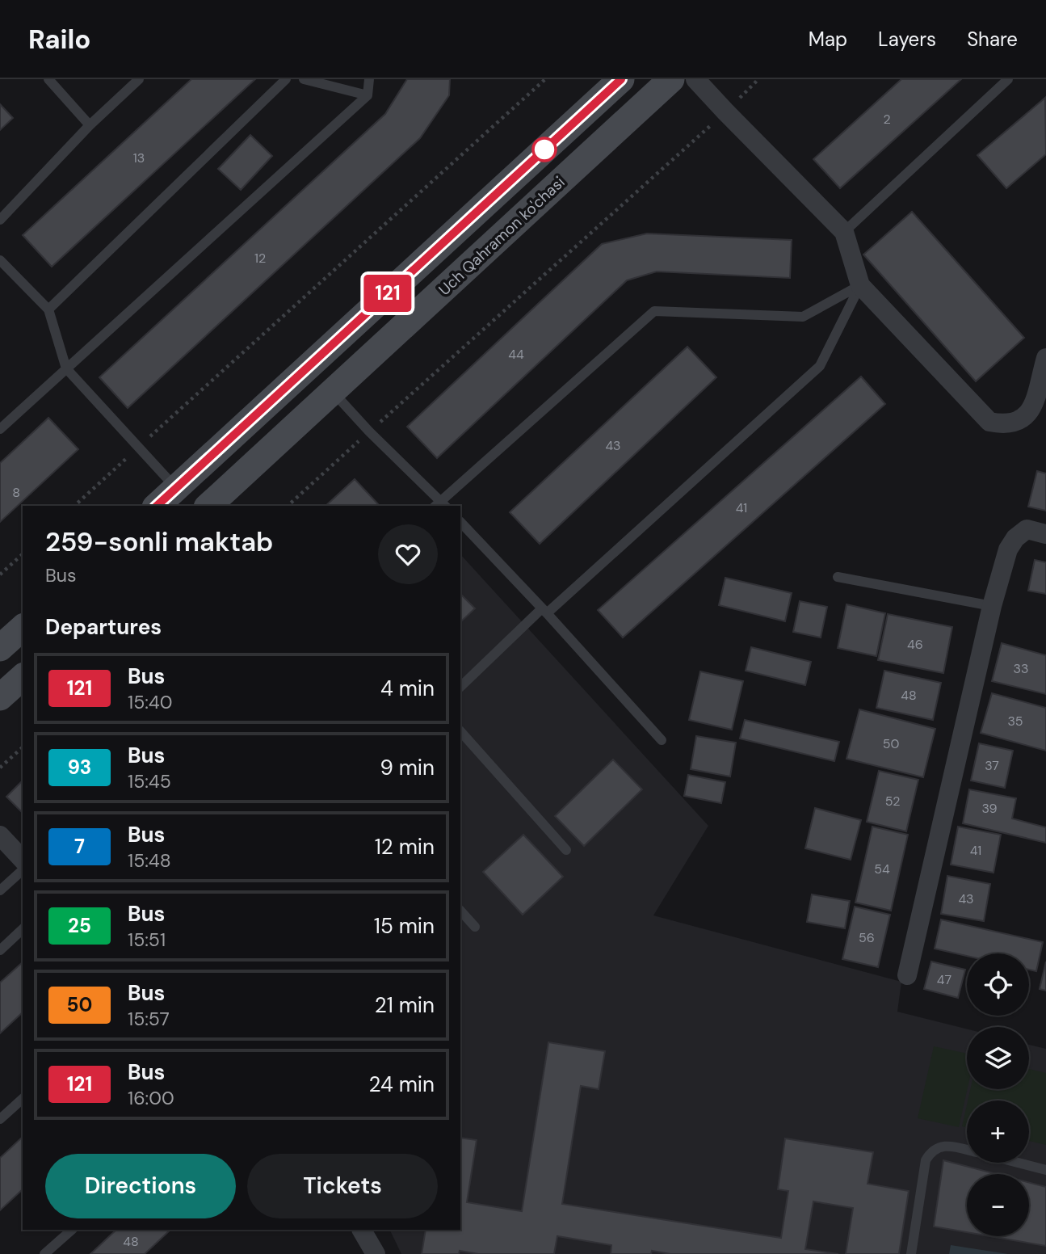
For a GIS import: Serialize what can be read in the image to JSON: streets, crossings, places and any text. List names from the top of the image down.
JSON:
{
  "streets": {
    "main road": ["Uch Qahramon ko'chasi"]
  },
  "lines": ["bus line 121"],
  "house_numbers": [
    "2",
    "13",
    "12",
    "44",
    "43",
    "8",
    "41",
    "46",
    "33",
    "48",
    "35",
    "50",
    "37",
    "52",
    "39",
    "41",
    "54",
    "43",
    "56",
    "47",
    "48"
  ],
  "page": {
    "header": "Railo",
    "nav": ["Map", "Layers", "Share"],
    "on_map": "121",
    "heading": [
      ["259-sonli maktab", "Bus"],
      "Departures"
    ],
    "list": [
      {
        "mark": "121",
        "name": "Bus",
        "note": "15:40",
        "value": "4 min"
      },
      {
        "mark": "93",
        "name": "Bus",
        "note": "15:45",
        "value": "9 min"
      },
      {
        "mark": "7",
        "name": "Bus",
        "note": "15:48",
        "value": "12 min"
      },
      {
        "mark": "25",
        "name": "Bus",
        "note": "15:51",
        "value": "15 min"
      },
      {
        "mark": "50",
        "name": "Bus",
        "note": "15:57",
        "value": "21 min"
      },
      {
        "mark": "121",
        "name": "Bus",
        "note": "16:00",
        "value": "24 min"
      }
    ],
    "map_buttons": ["+", "−"],
    "buttons": ["Directions", "Tickets"]
  }
}
